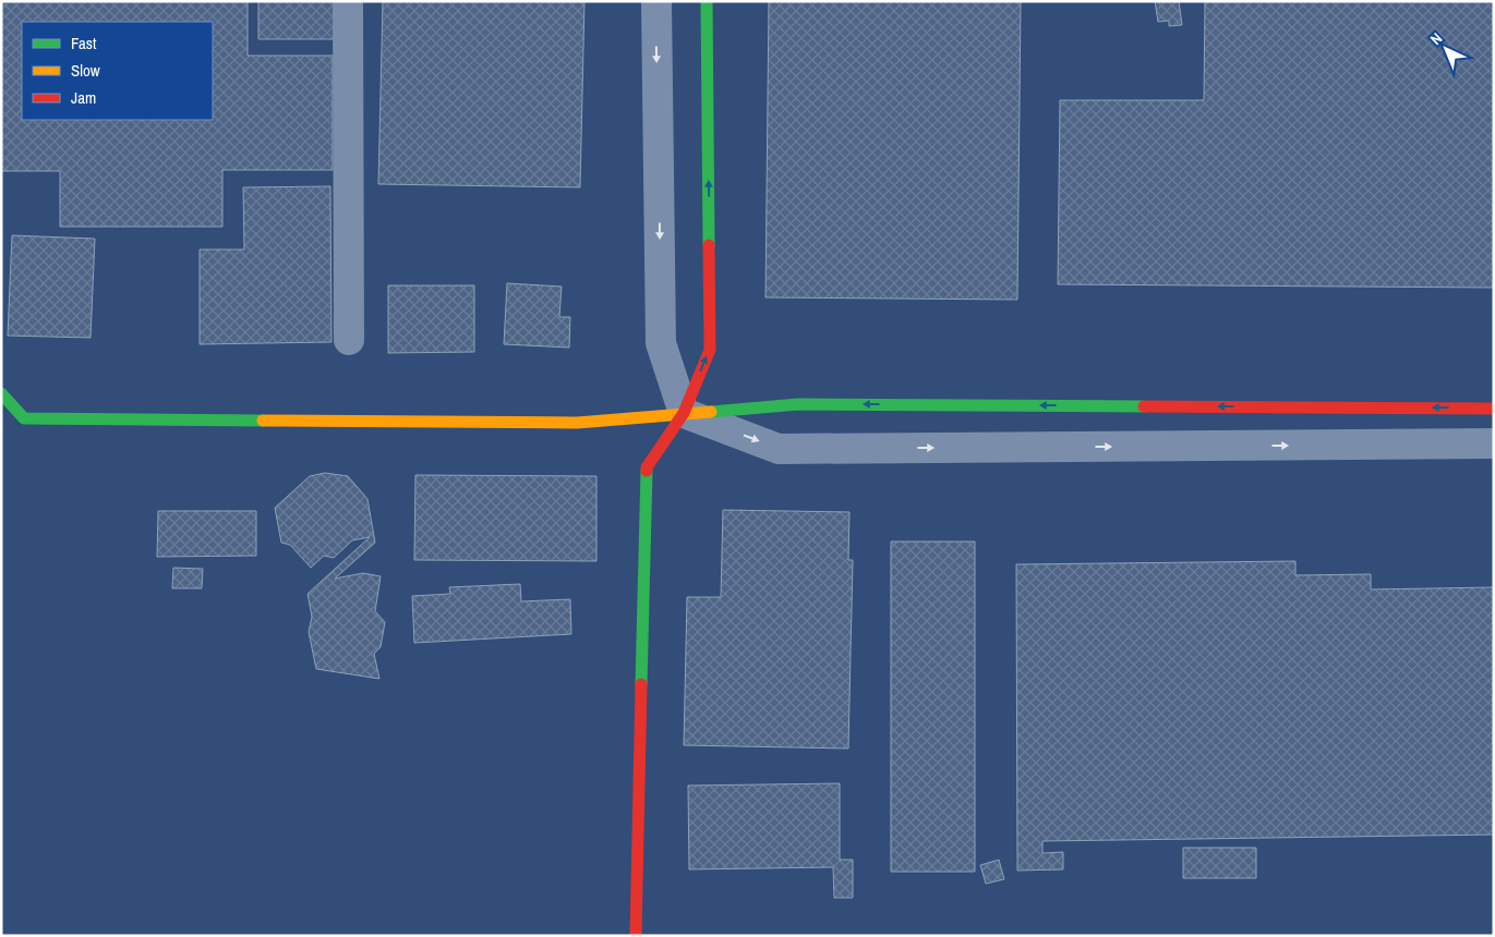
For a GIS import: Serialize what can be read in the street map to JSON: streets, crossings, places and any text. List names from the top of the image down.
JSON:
{
  "legend": ["Fast", "Slow", "Jam"],
  "north": "top left"
}
